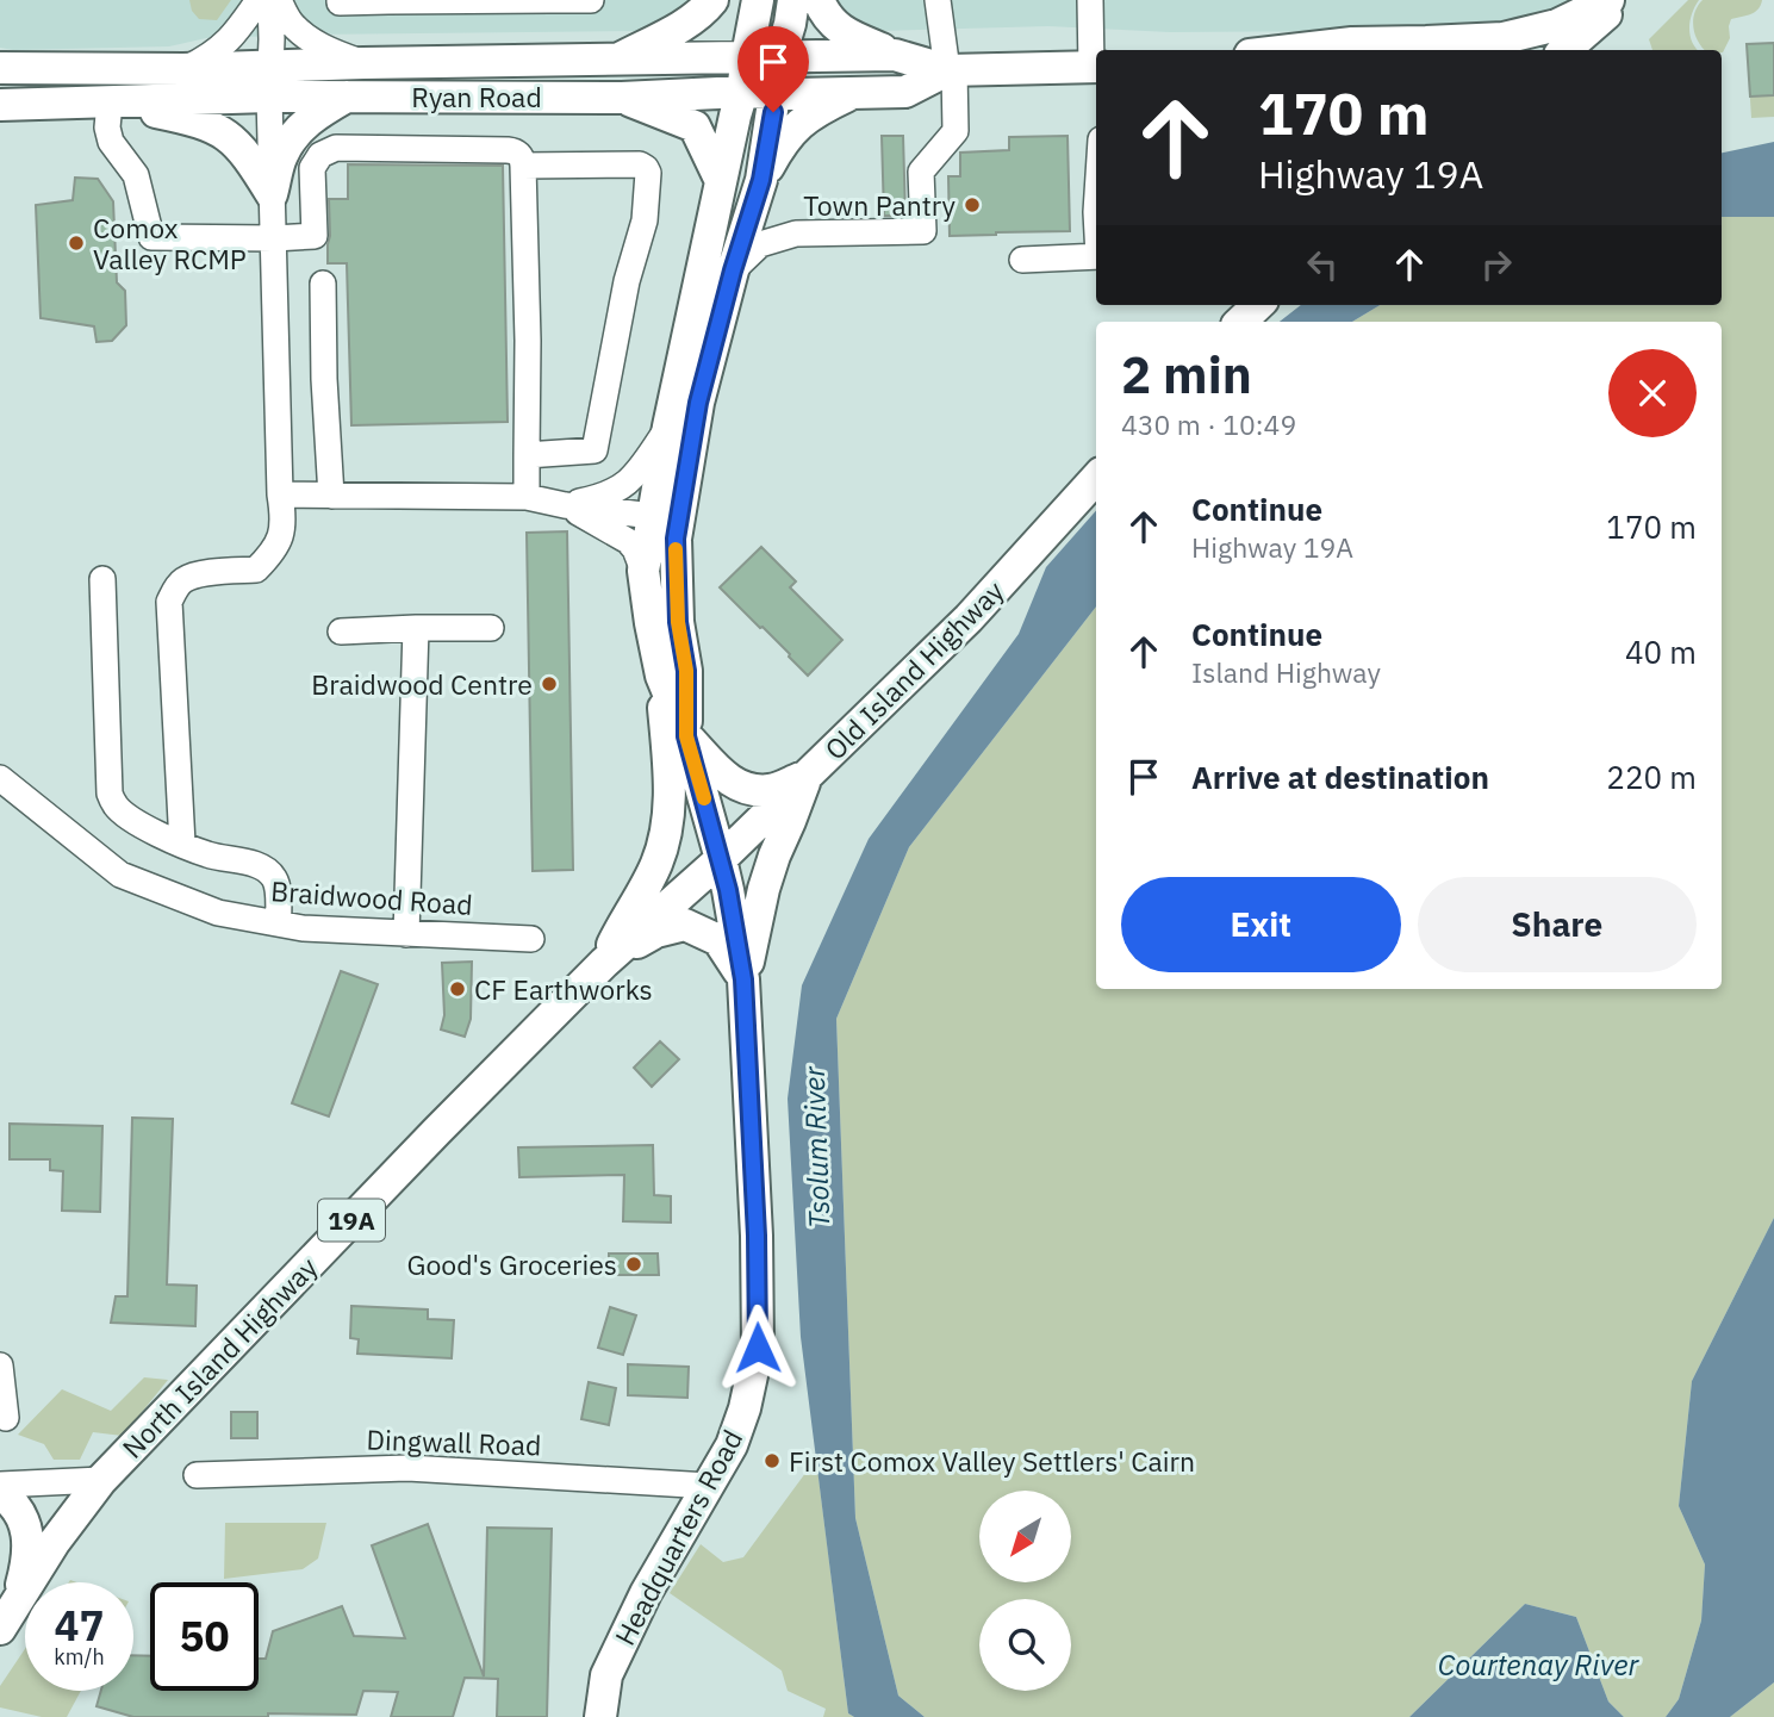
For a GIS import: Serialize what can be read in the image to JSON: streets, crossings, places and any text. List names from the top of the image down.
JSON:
{
  "streets": {
    "main road": [
      "Ryan Road",
      "Old Island Highway",
      "19A",
      "North Island Highway",
      "Headquarters Road"
    ],
    "street": ["Braidwood Road", "Dingwall Road"]
  },
  "crossings": [
    ["Old Island Highway", "19A"],
    ["Old Island Highway", "Headquarters Road"],
    ["19A", "North Island Highway"],
    ["19A", "Headquarters Road"],
    ["Dingwall Road", "Headquarters Road"]
  ],
  "water": ["Tsolum River", "Courtenay River"],
  "places": [
    "Town Pantry",
    "Comox Valley RCMP",
    "Braidwood Centre",
    "CF Earthworks",
    "Good's Groceries",
    "First Comox Valley Settlers' Cairn"
  ],
  "north": "bottom left",
  "page": {
    "turn": ["170 m", "Highway 19A"],
    "heading": ["2 min", "430 m · 10:49"],
    "list": [
      {
        "name": "Continue",
        "note": "Highway 19A",
        "value": "170 m"
      },
      {
        "name": "Continue",
        "note": "Island Highway",
        "value": "40 m"
      },
      {
        "name": "Arrive at destination",
        "value": "220 m"
      }
    ],
    "buttons": ["Exit", "Share"],
    "speed": "47 km/h",
    "limit": "50"
  }
}
